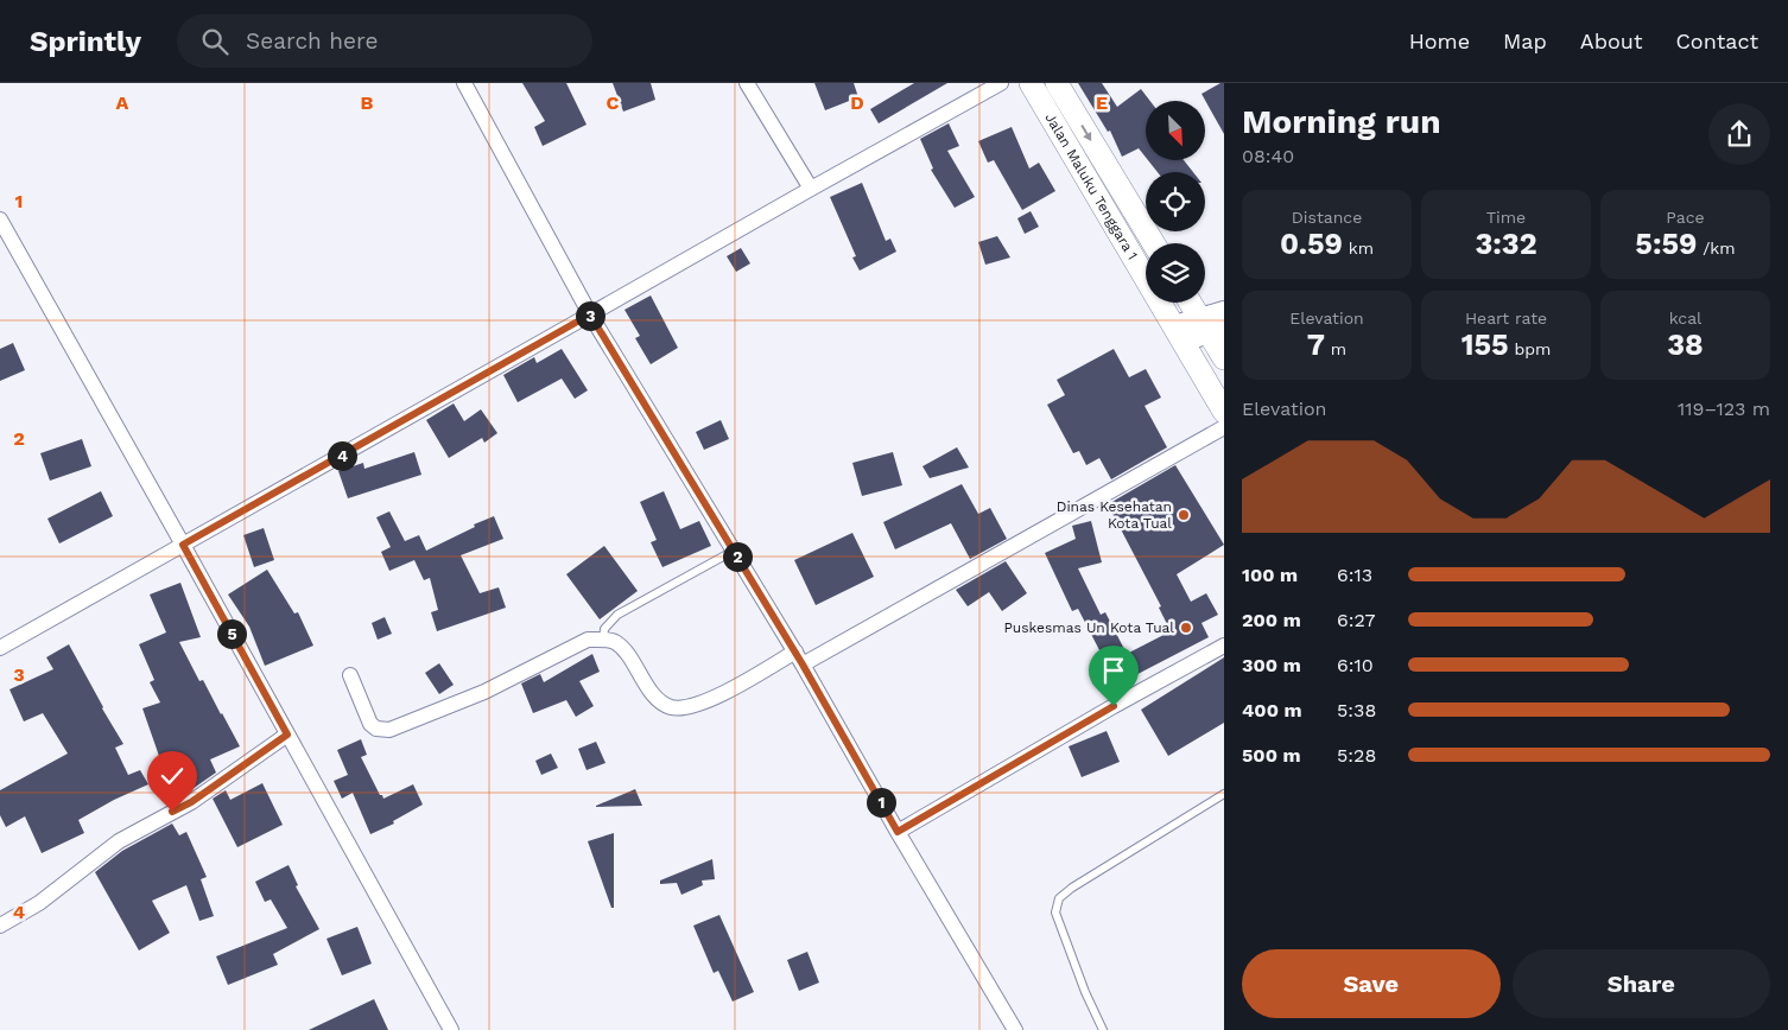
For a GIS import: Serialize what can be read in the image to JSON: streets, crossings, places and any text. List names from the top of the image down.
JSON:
{
  "streets": {
    "main road": ["Jalan Maluku Tenggara 1"]
  },
  "places": ["Dinas Kesehatan Kota Tual", "Puskesmas Un Kota Tual"],
  "north": "bottom right",
  "page": {
    "header": "Sprintly",
    "search": "Search here",
    "nav": [
      "Home",
      "Map",
      "About",
      "Contact"
    ],
    "heading": ["Morning run", "08:40"],
    "stats": [
      ["Distance", "0.59 km"],
      ["Time", "3:32"],
      ["Pace", "5:59 /km"],
      ["Elevation", "7 m"],
      ["Heart rate", "155 bpm"],
      ["kcal", "38"]
    ],
    "pins": [
      "3",
      "4",
      "2",
      "5",
      "1"
    ],
    "chart": ["Elevation", "119–123 m"],
    "list": [
      {
        "name": "100 m",
        "note": "6:13"
      },
      {
        "name": "200 m",
        "note": "6:27"
      },
      {
        "name": "300 m",
        "note": "6:10"
      },
      {
        "name": "400 m",
        "note": "5:38"
      },
      {
        "name": "500 m",
        "note": "5:28"
      }
    ],
    "buttons": ["Save", "Share"]
  },
  "grid": {
    "columns": [
      "A",
      "B",
      "C",
      "D",
      "E"
    ],
    "rows": [
      "1",
      "2",
      "3",
      "4"
    ]
  }
}
